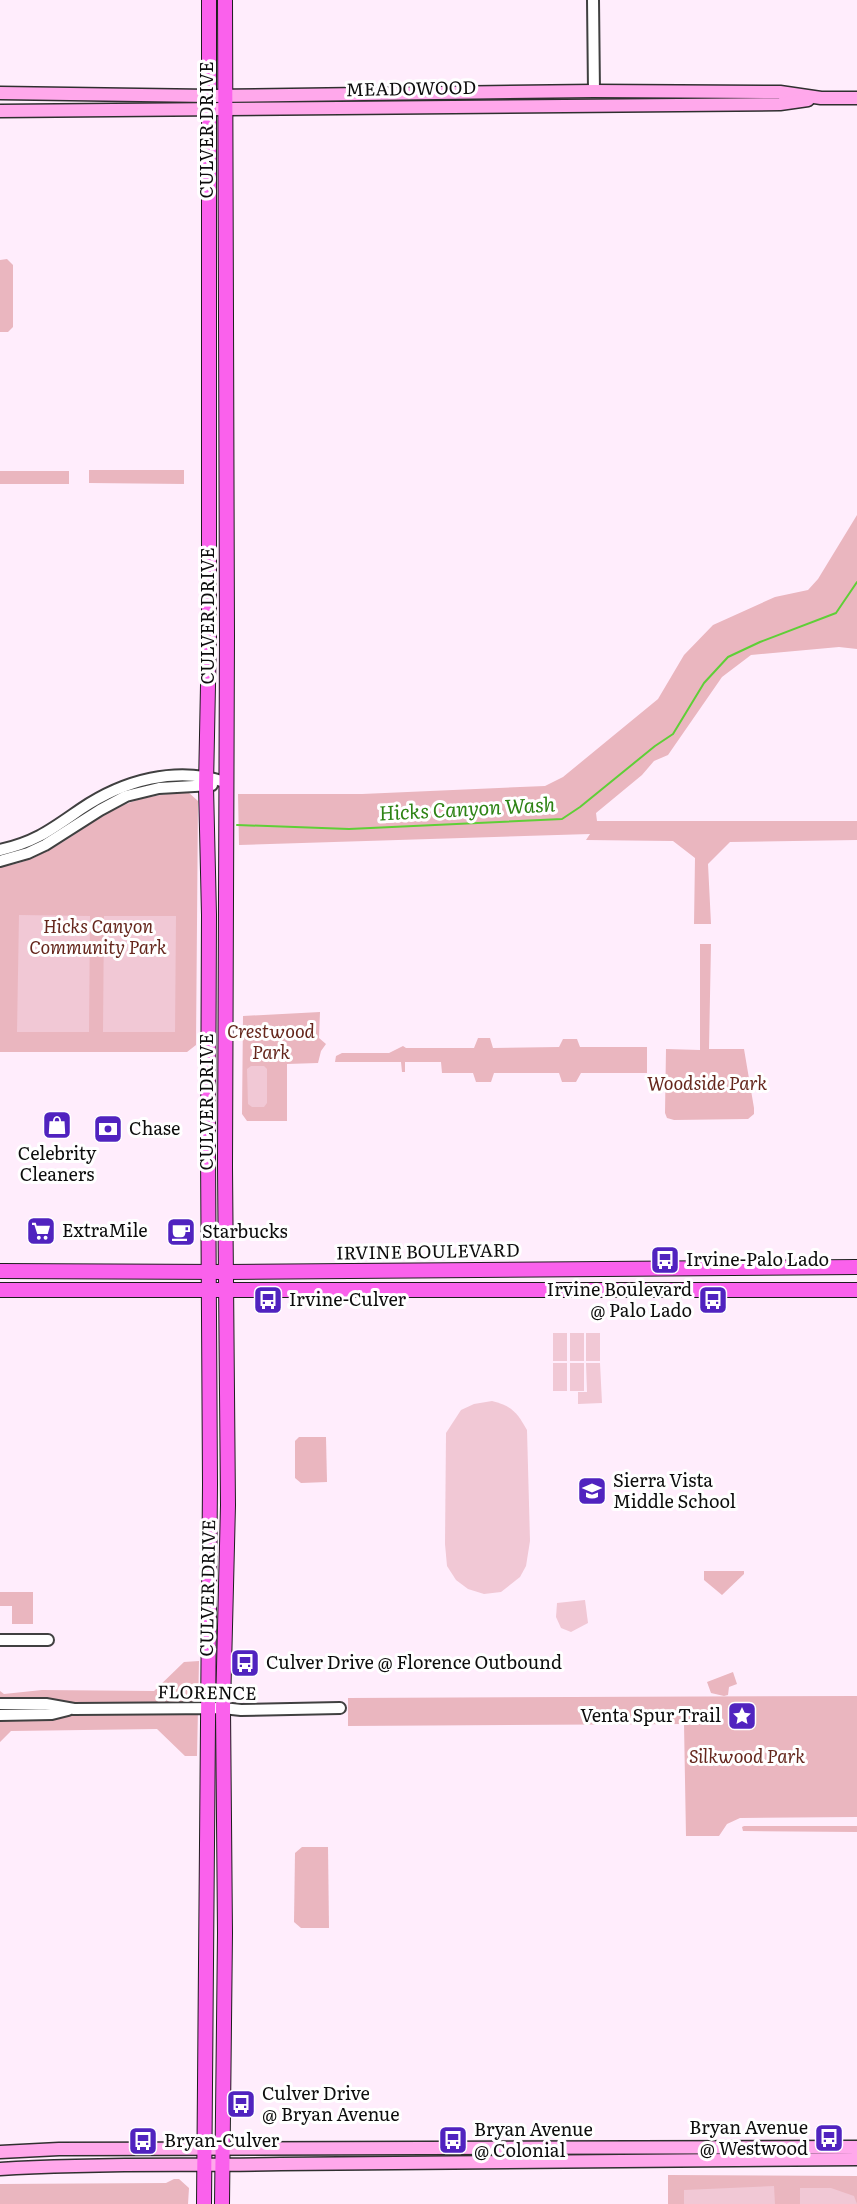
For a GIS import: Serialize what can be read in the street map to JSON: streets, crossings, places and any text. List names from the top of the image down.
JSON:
{
  "streets": {
    "main road": ["MEADOWOOD", "CULVER DRIVE", "IRVINE BOULEVARD"],
    "street": ["FLORENCE"]
  },
  "crossings": [
    ["MEADOWOOD", "CULVER DRIVE"],
    ["CULVER DRIVE", "IRVINE BOULEVARD"],
    ["CULVER DRIVE", "FLORENCE"]
  ],
  "water": ["Hicks Canyon Wash"],
  "parks": [
    "Hicks Canyon Community Park",
    "Crestwood Park",
    "Woodside Park",
    "Silkwood Park"
  ],
  "places": {
    "shop": ["Celebrity Cleaners"],
    "bank": ["Chase"],
    "supermarket": ["ExtraMile"],
    "cafe": ["Starbucks"],
    "bus stop": [
      "Irvine-Palo Lado",
      "Irvine-Culver",
      "Irvine Boulevard @ Palo Lado",
      "Culver Drive @ Florence Outbound",
      "Culver Drive @ Bryan Avenue",
      "Bryan Avenue @ Westwood",
      "Bryan Avenue @ Colonial",
      "Bryan-Culver"
    ],
    "school or university": ["Sierra Vista Middle School"],
    "place": ["Venta Spur Trail"]
  }
}
